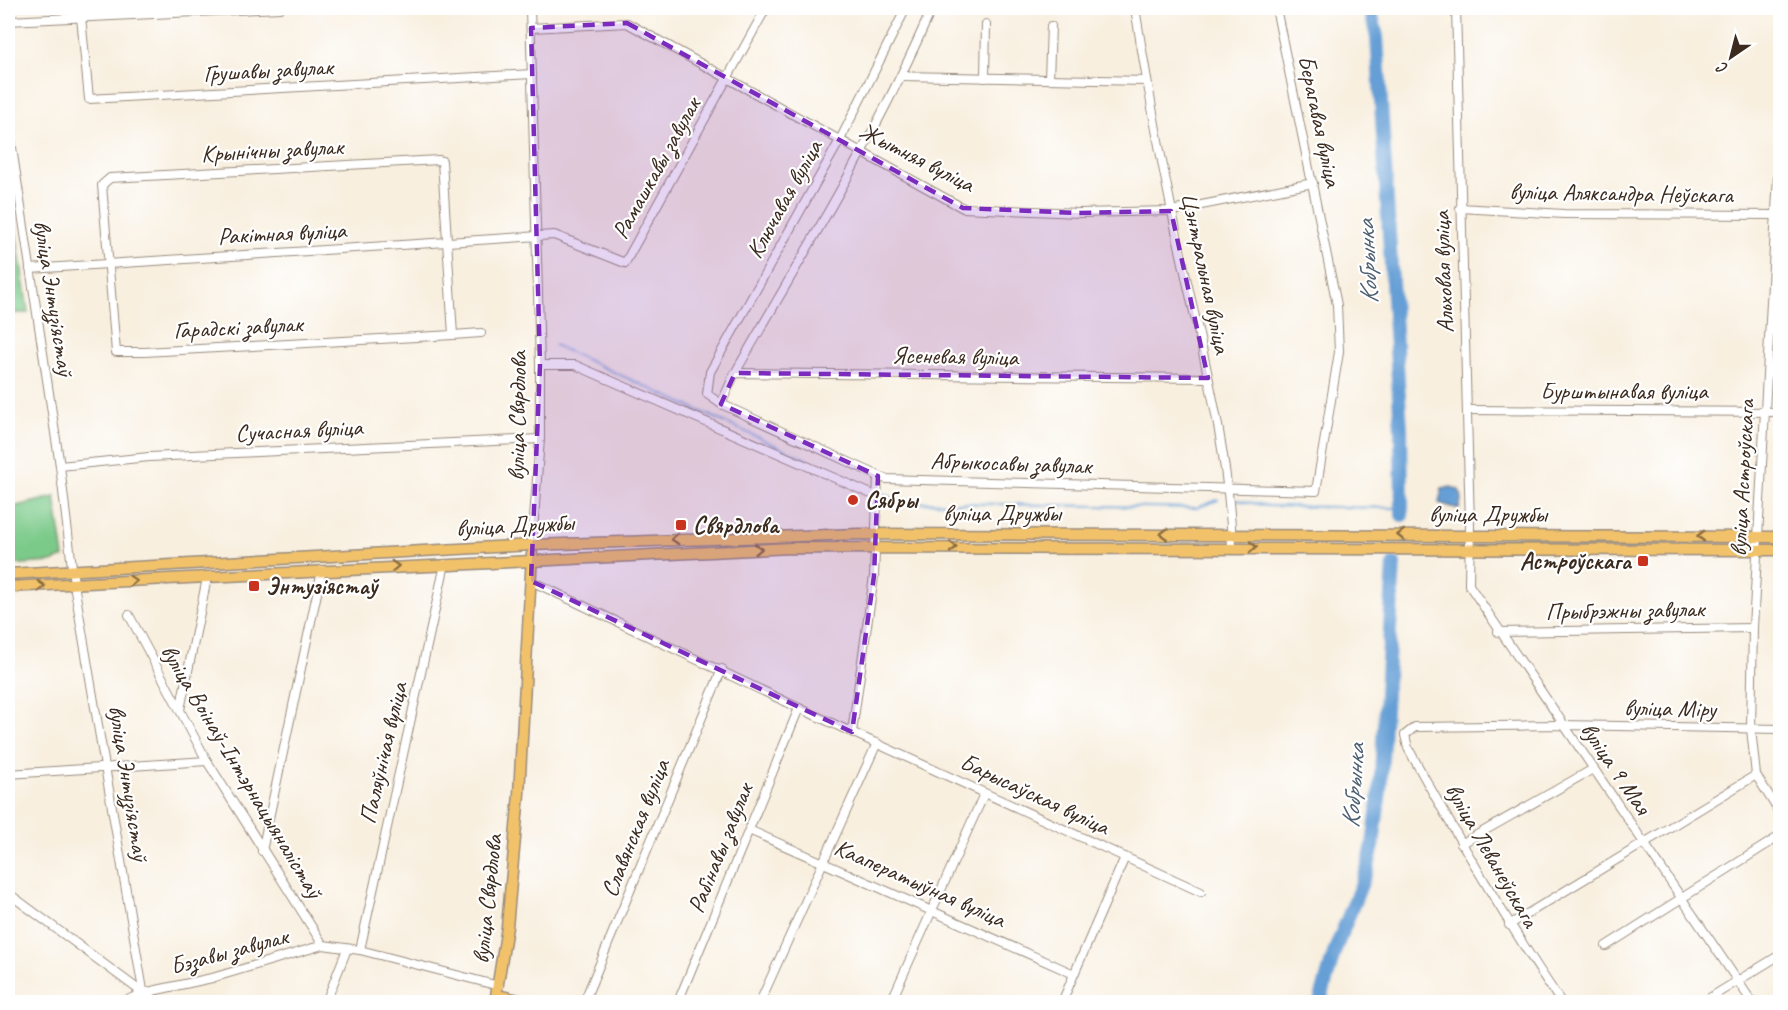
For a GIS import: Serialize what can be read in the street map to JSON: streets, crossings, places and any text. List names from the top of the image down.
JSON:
{
  "streets": {
    "main road": ["вуліца Свярдлова", "вуліца Дружбы"],
    "street": [
      "Грушавы завулак",
      "Берагавая вуліца",
      "Крынічны завулак",
      "Жытняя вуліца",
      "Рамашкавы завулак",
      "вуліца Аляксандра Неўскага",
      "Ключавая вуліца",
      "Ракітная вуліца",
      "Альховая вуліца",
      "Цэнтральная вуліца",
      "вуліца Энтузіястаў",
      "Гарадскі завулак",
      "Ясеневая вуліца",
      "Бурштынавая вуліца",
      "Сучасная вуліца",
      "Абрыкосавы завулак",
      "вуліца Астроўскага",
      "Прыбрэжны завулак",
      "вуліца Міру",
      "Паляўнічая вуліца",
      "вуліца 9 Мая",
      "вуліца Воінаў-Інтэрнацыяналістаў",
      "Барысаўская вуліца",
      "Славянская вуліца",
      "Рабінавы завулак",
      "вуліца Леванеўскага",
      "Кааператыўная вуліца",
      "Бэзавы завулак"
    ]
  },
  "crossings": [
    ["Грушавы завулак", "вуліца Свярдлова"],
    ["Берагавая вуліца", "Жытняя вуліца"],
    ["Берагавая вуліца", "Абрыкосавы завулак"],
    ["Крынічны завулак", "Ракітная вуліца"],
    ["Крынічны завулак", "Гарадскі завулак"],
    ["Жытняя вуліца", "Рамашкавы завулак"],
    ["Жытняя вуліца", "Ключавая вуліца"],
    ["Жытняя вуліца", "Цэнтральная вуліца"],
    ["Жытняя вуліца", "вуліца Свярдлова"],
    ["Рамашкавы завулак", "Ракітная вуліца"],
    ["Рамашкавы завулак", "вуліца Свярдлова"],
    ["вуліца Аляксандра Неўскага", "Альховая вуліца"],
    ["вуліца Аляксандра Неўскага", "вуліца Астроўскага"],
    ["Ключавая вуліца", "Ясеневая вуліца"],
    ["Ключавая вуліца", "Абрыкосавы завулак"],
    ["Ракітная вуліца", "вуліца Энтузіястаў"],
    ["Ракітная вуліца", "Гарадскі завулак"],
    ["Ракітная вуліца", "вуліца Свярдлова"],
    ["Альховая вуліца", "Бурштынавая вуліца"],
    ["Альховая вуліца", "вуліца Дружбы"],
    ["Альховая вуліца", "вуліца 9 Мая"],
    ["Цэнтральная вуліца", "Ясеневая вуліца"],
    ["Цэнтральная вуліца", "Абрыкосавы завулак"],
    ["Цэнтральная вуліца", "вуліца Дружбы"],
    ["вуліца Энтузіястаў", "Сучасная вуліца"],
    ["вуліца Энтузіястаў", "вуліца Дружбы"],
    ["вуліца Энтузіястаў", "Бэзавы завулак"],
    ["Бурштынавая вуліца", "вуліца Астроўскага"],
    ["вуліца Свярдлова", "Сучасная вуліца"],
    ["вуліца Свярдлова", "вуліца Дружбы"],
    ["вуліца Свярдлова", "Барысаўская вуліца"],
    ["вуліца Свярдлова", "Бэзавы завулак"],
    ["вуліца Астроўскага", "вуліца Дружбы"],
    ["вуліца Астроўскага", "Прыбрэжны завулак"],
    ["вуліца Астроўскага", "вуліца Міру"],
    ["вуліца Дружбы", "Паляўнічая вуліца"],
    ["вуліца Дружбы", "вуліца 9 Мая"],
    ["Прыбрэжны завулак", "вуліца 9 Мая"],
    ["вуліца Міру", "вуліца 9 Мая"],
    ["вуліца Міру", "вуліца Леванеўскага"],
    ["Паляўнічая вуліца", "Бэзавы завулак"],
    ["вуліца Воінаў-Інтэрнацыяналістаў", "Бэзавы завулак"],
    ["Барысаўская вуліца", "Славянская вуліца"],
    ["Барысаўская вуліца", "Рабінавы завулак"],
    ["Рабінавы завулак", "Кааператыўная вуліца"]
  ],
  "water": ["Кобрынка"],
  "places": {
    "other": ["Сябры"],
    "transit": ["Свярдлова", "Астроўскага", "Энтузіястаў"]
  },
  "north": "bottom left"
}
